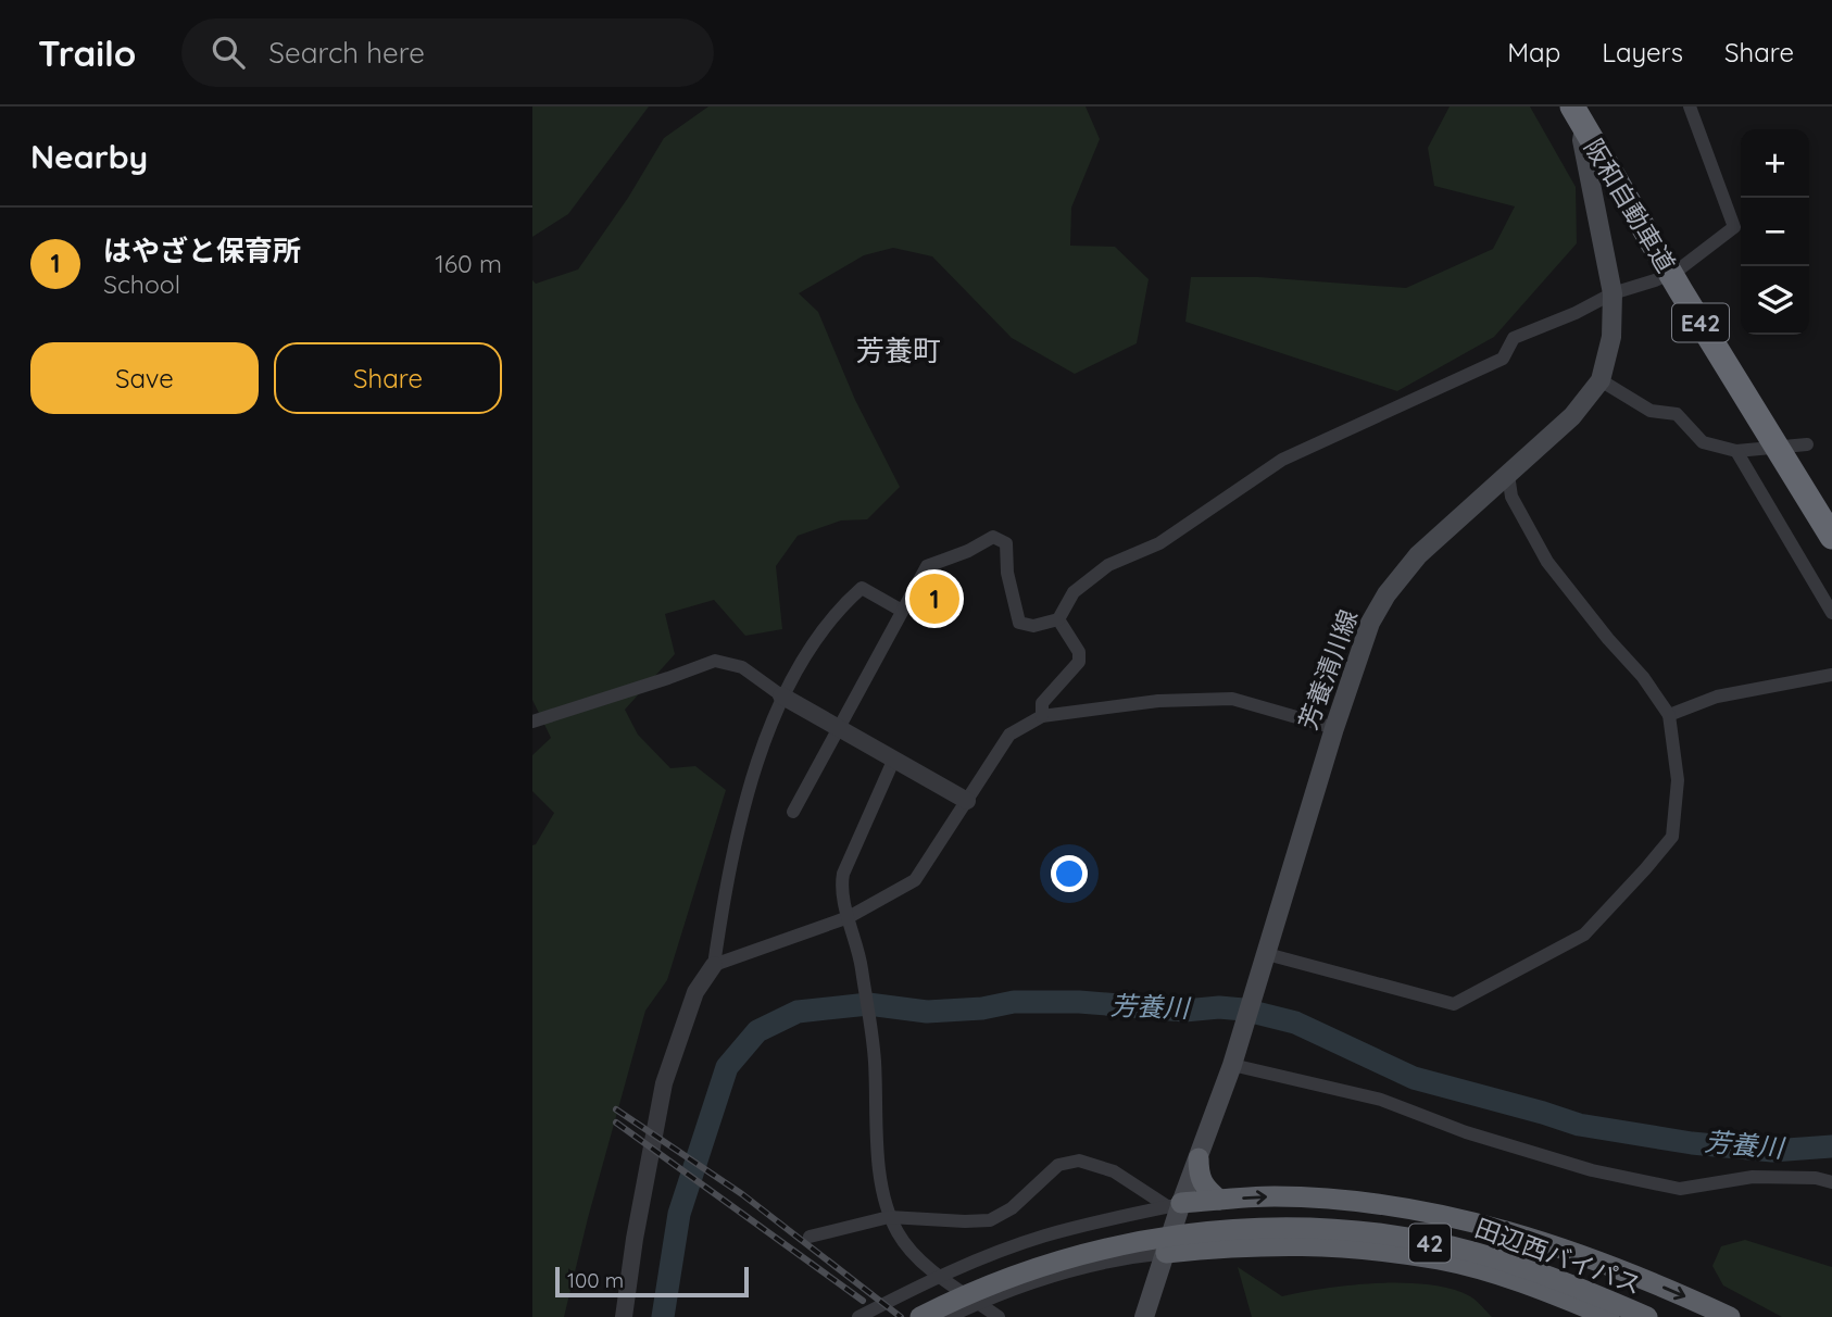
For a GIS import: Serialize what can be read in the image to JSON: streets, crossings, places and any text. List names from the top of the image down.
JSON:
{
  "streets": {
    "highway": [
      "阪和自動車道",
      "E42",
      "42",
      "田辺西バイパス"
    ],
    "main road": ["芳養清川線"]
  },
  "districts": ["芳養町"],
  "water": ["芳養川"],
  "scale_bar": "100 m",
  "page": {
    "header": "Trailo",
    "search": "Search here",
    "nav": ["Map", "Layers", "Share"],
    "heading": "Nearby",
    "map_buttons": ["+", "−"],
    "list": [
      {
        "mark": "1",
        "name": "はやざと保育所",
        "note": "School",
        "value": "160 m"
      }
    ],
    "buttons": ["Save", "Share"],
    "pins": "1",
    "scale": "100 m"
  }
}
